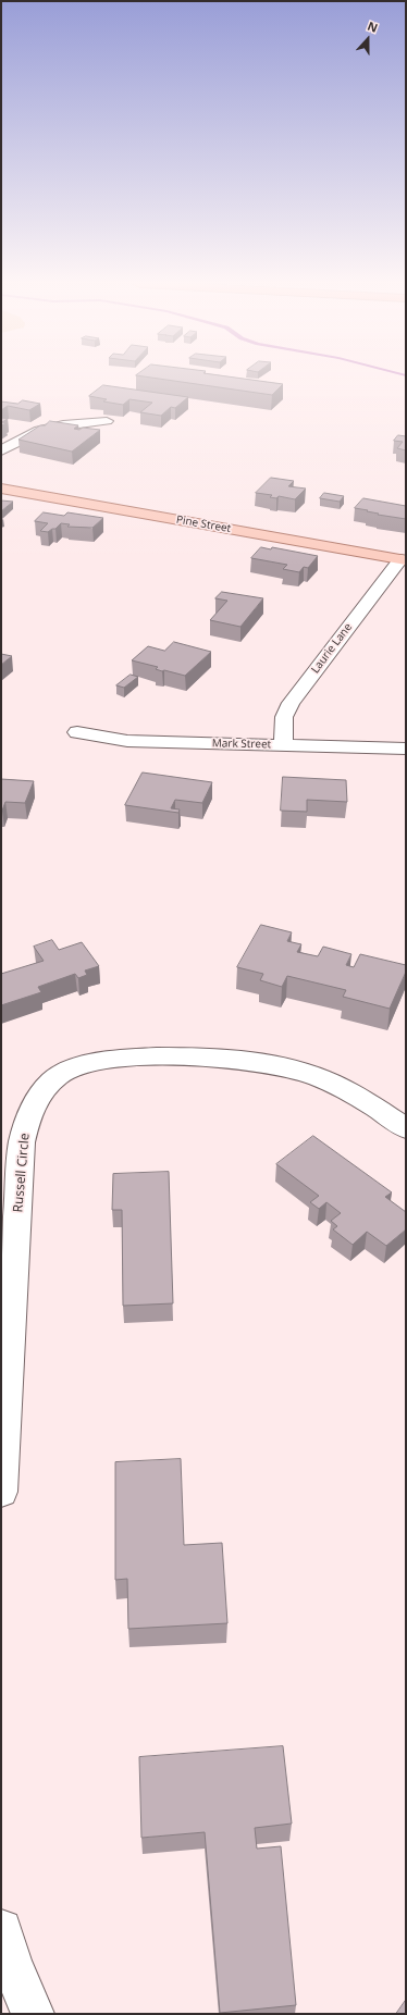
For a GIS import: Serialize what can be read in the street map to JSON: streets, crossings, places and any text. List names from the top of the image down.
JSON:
{
  "streets": {
    "main road": ["Pine Street"],
    "street": ["Laurie Lane", "Mark Street", "Russell Circle"]
  },
  "crossings": [
    ["Pine Street", "Laurie Lane"],
    ["Laurie Lane", "Mark Street"]
  ],
  "north": "top"
}
